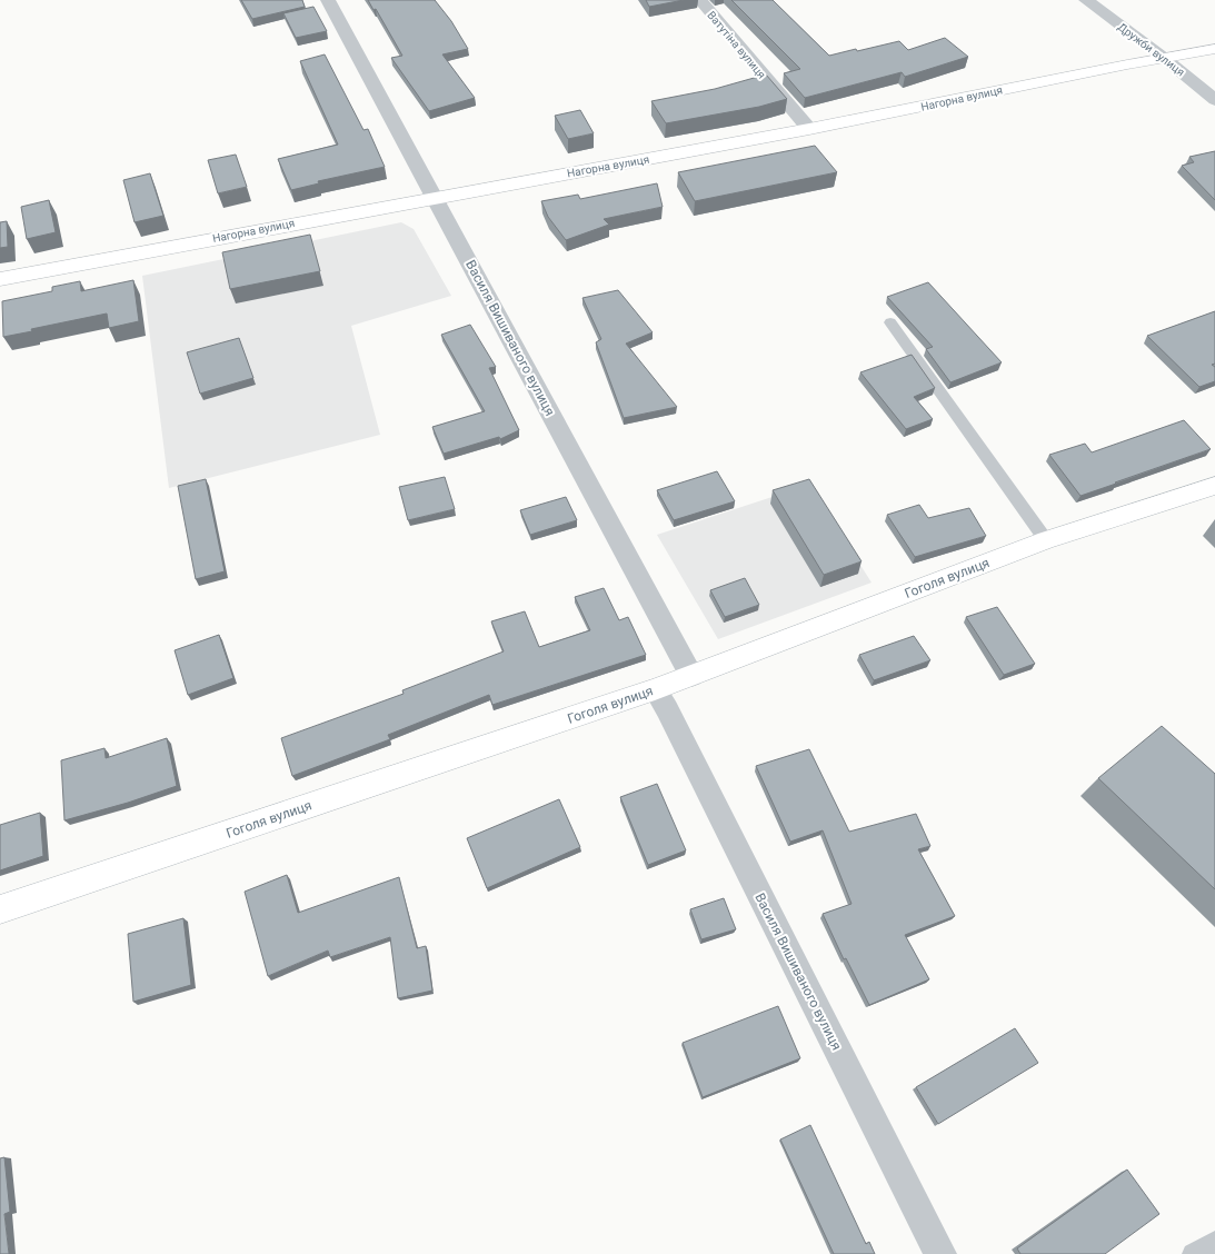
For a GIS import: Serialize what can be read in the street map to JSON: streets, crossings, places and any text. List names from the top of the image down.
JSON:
{
  "streets": {
    "main road": ["Нагорна вулиця", "Гоголя вулиця"],
    "street": ["Ватутіна вулиця", "Дружби вулиця", "Василя Вишиваного вулиця"]
  },
  "crossings": [
    ["Ватутіна вулиця", "Нагорна вулиця"],
    ["Дружби вулиця", "Нагорна вулиця"],
    ["Нагорна вулиця", "Василя Вишиваного вулиця"],
    ["Василя Вишиваного вулиця", "Гоголя вулиця"]
  ]
}
